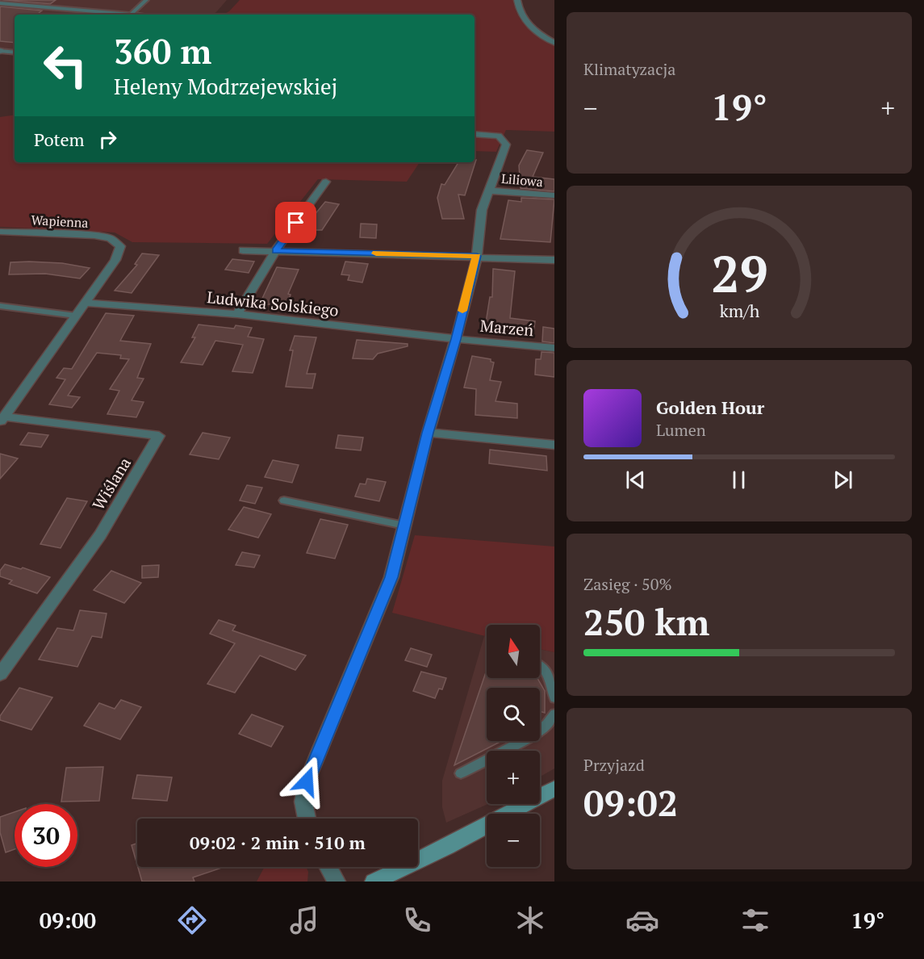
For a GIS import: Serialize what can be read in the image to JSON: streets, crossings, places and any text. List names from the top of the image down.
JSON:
{
  "streets": {
    "street": [
      "Liliowa",
      "Wapienna",
      "Ludwika Solskiego",
      "Marzeń",
      "Wiślana"
    ]
  },
  "crossings": [
    ["Wapienna", "Ludwika Solskiego"],
    ["Ludwika Solskiego", "Marzeń"]
  ],
  "north": "top",
  "page": {
    "tile": [
      "Klimatyzacja",
      ["Zasięg · 50%", "250 km"],
      ["Przyjazd", "09:02"]
    ],
    "turn": ["360 m", "Heleny Modrzejewskiej"],
    "heat": ["−", "19°", "+"],
    "then": "Potem",
    "song": ["Golden Hour", "Lumen"],
    "map_buttons": ["+", "−"],
    "limit": "30",
    "trip": "09:02 · 2 min · 510 m",
    "tabs": ["09:00", "19°"],
    "gauge": ["29", "km/h"]
  }
}
